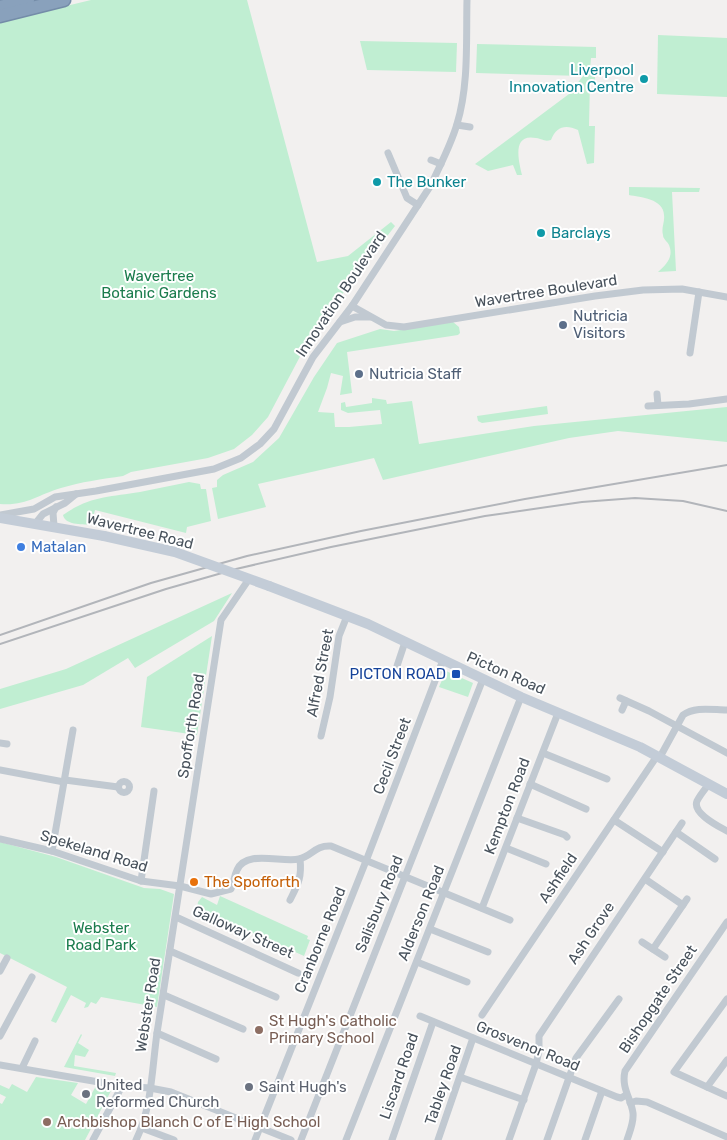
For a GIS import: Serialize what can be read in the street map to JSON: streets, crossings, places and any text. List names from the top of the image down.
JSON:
{
  "streets": {
    "main road": ["Wavertree Road", "Picton Road"],
    "street": [
      "Wavertree Boulevard",
      "Innovation Boulevard",
      "Alfred Street",
      "Spofforth Road",
      "Cecil Street",
      "Kempton Road",
      "Spekeland Road",
      "Ashfield",
      "Salisbury Road",
      "Alderson Road",
      "Galloway Street",
      "Ash Grove",
      "Cranborne Road",
      "Bishopgate Street",
      "Webster Road",
      "Grosvenor Road",
      "Liscard Road",
      "Tabley Road"
    ]
  },
  "crossings": [
    ["Wavertree Boulevard", "Innovation Boulevard"],
    ["Innovation Boulevard", "Wavertree Road"],
    ["Wavertree Road", "Picton Road"],
    ["Wavertree Road", "Spofforth Road"],
    ["Alfred Street", "Picton Road"],
    ["Picton Road", "Cecil Street"],
    ["Picton Road", "Kempton Road"],
    ["Picton Road", "Ashfield"],
    ["Picton Road", "Salisbury Road"],
    ["Picton Road", "Alderson Road"],
    ["Spofforth Road", "Spekeland Road"],
    ["Spofforth Road", "Webster Road"],
    ["Cecil Street", "Cranborne Road"],
    ["Spekeland Road", "Webster Road"],
    ["Galloway Street", "Webster Road"],
    ["Ash Grove", "Grosvenor Road"],
    ["Bishopgate Street", "Grosvenor Road"],
    ["Grosvenor Road", "Liscard Road"],
    ["Grosvenor Road", "Tabley Road"]
  ],
  "parks": ["Wavertree Botanic Gardens", "Webster Road Park"],
  "places": {
    "other": [
      "Liverpool Innovation Centre",
      "The Bunker",
      "Barclays",
      "Nutricia Visitors",
      "Nutricia Staff",
      "Matalan",
      "The Spofforth",
      "St Hugh's Catholic Primary School",
      "Saint Hugh's",
      "United Reformed Church",
      "Archbishop Blanch C of E High School"
    ],
    "transit": ["PICTON ROAD"]
  }
}
